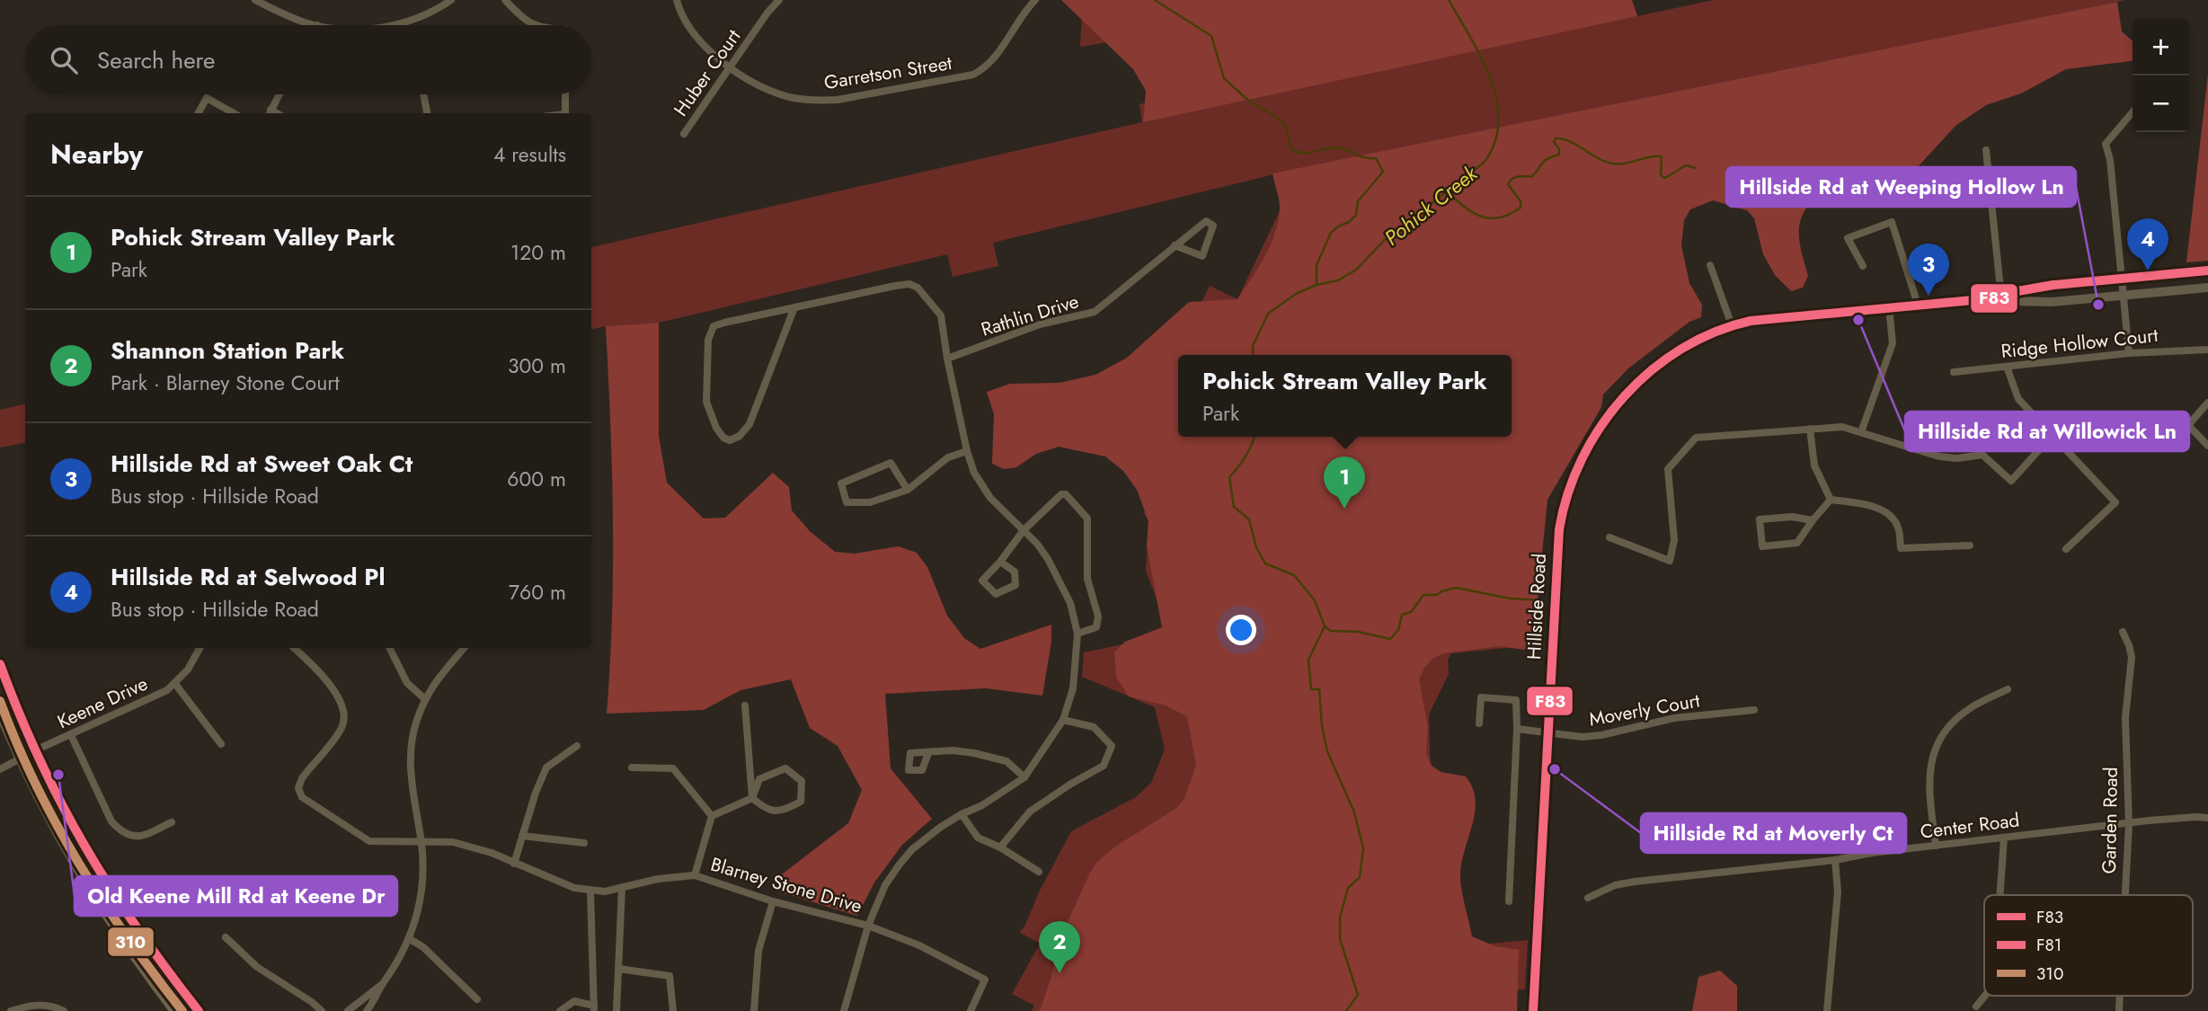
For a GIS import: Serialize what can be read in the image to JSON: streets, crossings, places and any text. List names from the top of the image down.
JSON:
{
  "streets": {
    "street": [
      "Huber Court",
      "Garretson Street",
      "Rathlin Drive",
      "Ridge Hollow Court",
      "Hillside Road",
      "Keene Drive",
      "Moverly Court",
      "Garden Road",
      "Center Road",
      "Blarney Stone Drive"
    ]
  },
  "crossings": [
    ["Huber Court", "Garretson Street"],
    ["Hillside Road", "Moverly Court"],
    ["Garden Road", "Center Road"]
  ],
  "water": ["Pohick Creek"],
  "places": [
    "Hillside Rd at Weeping Hollow Ln",
    "Hillside Rd at Willowick Ln",
    "Hillside Rd at Moverly Ct",
    "Old Keene Mill Rd at Keene Dr"
  ],
  "lines": ["transit line F83", "transit line F81", "transit line 310"],
  "legend": ["F83", "F81", "310"],
  "page": {
    "map_buttons": ["+", "−"],
    "search": "Search here",
    "heading": ["Nearby", "4 results"],
    "list": [
      {
        "mark": "1",
        "name": "Pohick Stream Valley Park",
        "note": "Park",
        "value": "120 m"
      },
      {
        "mark": "2",
        "name": "Shannon Station Park",
        "note": "Park · Blarney Stone Court",
        "value": "300 m"
      },
      {
        "mark": "3",
        "name": "Hillside Rd at Sweet Oak Ct",
        "note": "Bus stop · Hillside Road",
        "value": "600 m"
      },
      {
        "mark": "4",
        "name": "Hillside Rd at Selwood Pl",
        "note": "Bus stop · Hillside Road",
        "value": "760 m"
      }
    ],
    "pins": [
      "4",
      "3",
      "1",
      "2"
    ],
    "popup": ["Pohick Stream Valley Park", "Park"]
  }
}
